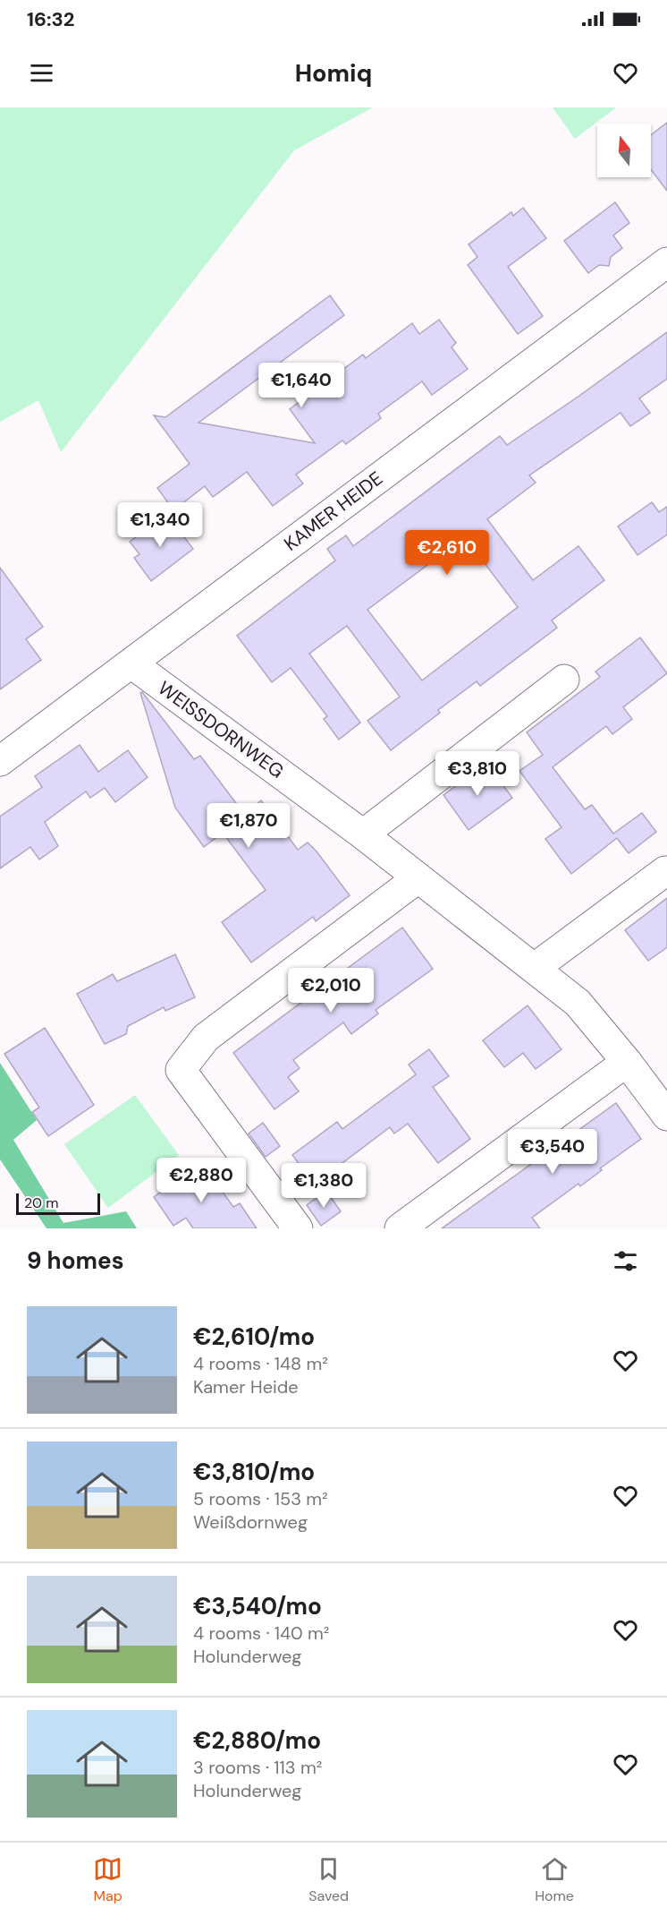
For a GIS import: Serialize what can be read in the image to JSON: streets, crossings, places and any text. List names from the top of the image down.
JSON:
{
  "streets": {
    "street": ["KAMER HEIDE", "WEISSDORNWEG"]
  },
  "crossings": [
    ["KAMER HEIDE", "WEISSDORNWEG"]
  ],
  "scale_bar": "20 m",
  "north": "top",
  "page": {
    "status": "16:32",
    "header": "Homiq",
    "price": [
      "€1,640",
      "€1,340",
      "€2,610",
      "€3,810",
      "€1,870",
      "€2,010",
      "€3,540",
      "€2,880",
      "€1,380"
    ],
    "scale": "20 m",
    "heading": "9 homes",
    "list": [
      {
        "name": "€2,610/mo",
        "note": "4 rooms · 148 m² · Kamer Heide"
      },
      {
        "name": "€3,810/mo",
        "note": "5 rooms · 153 m² · Weißdornweg"
      },
      {
        "name": "€3,540/mo",
        "note": "4 rooms · 140 m² · Holunderweg"
      },
      {
        "name": "€2,880/mo",
        "note": "3 rooms · 113 m² · Holunderweg"
      }
    ],
    "tabs": ["Map", "Saved", "Home"]
  }
}
